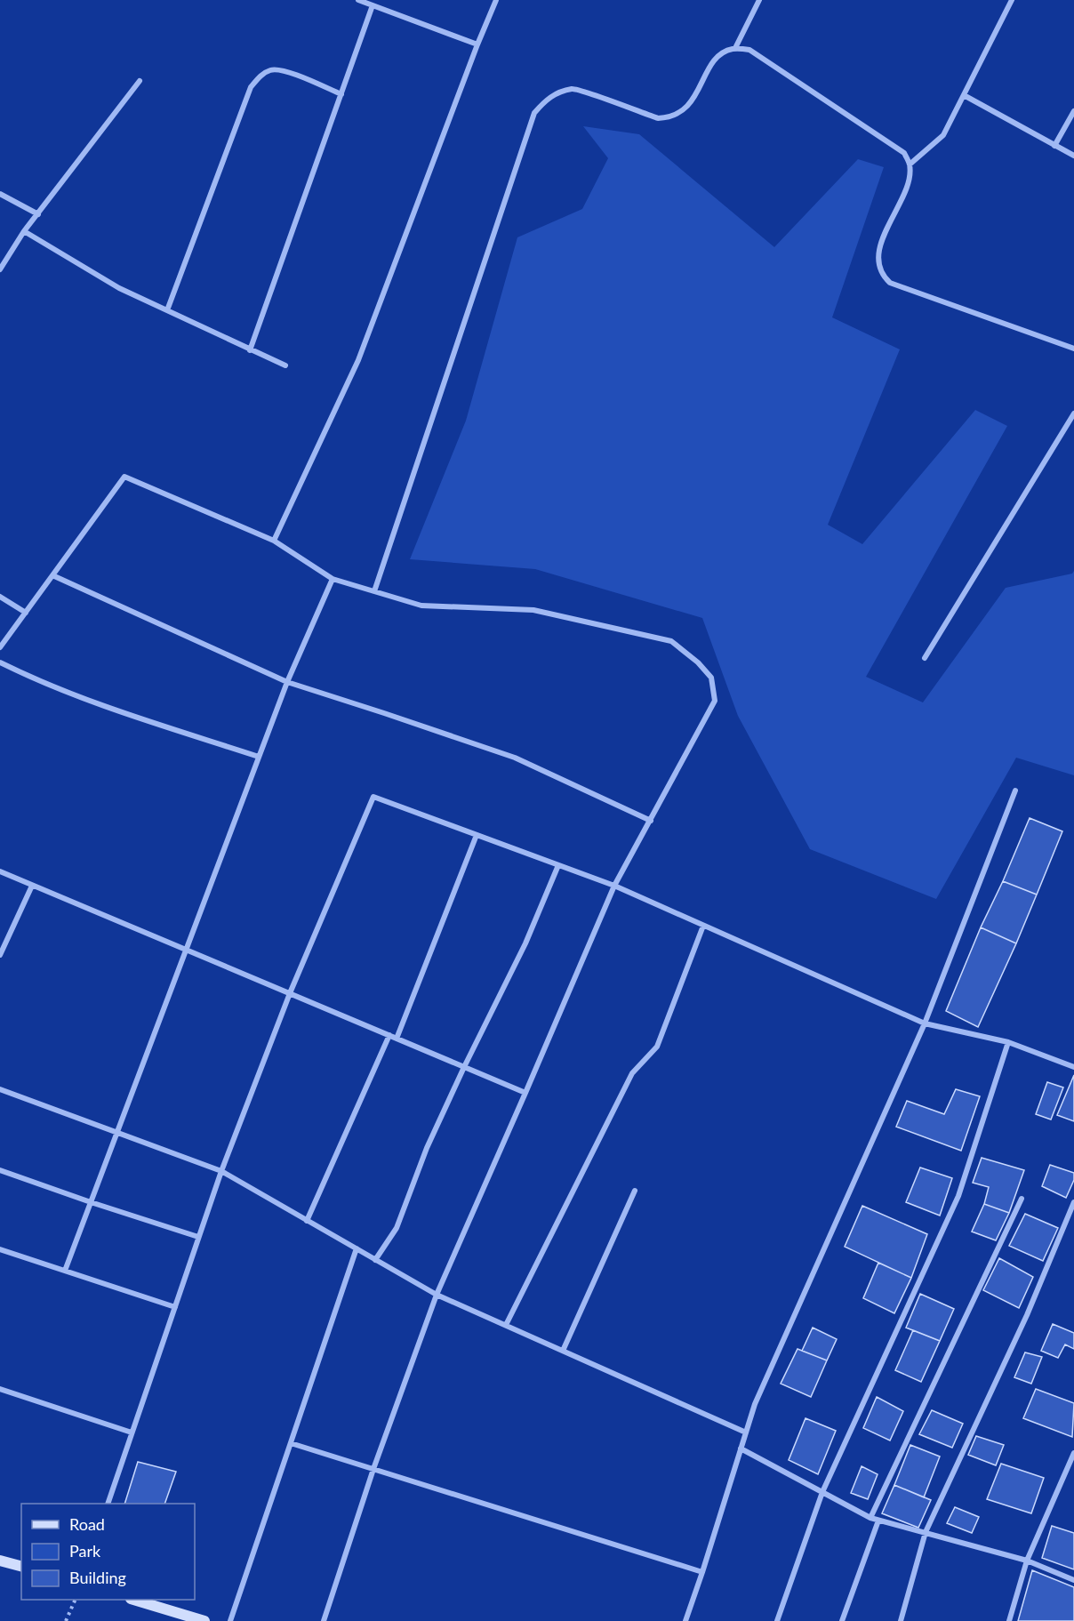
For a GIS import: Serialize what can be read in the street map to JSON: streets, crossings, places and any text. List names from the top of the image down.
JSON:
{
  "legend": ["Road", "Park", "Building"]
}
